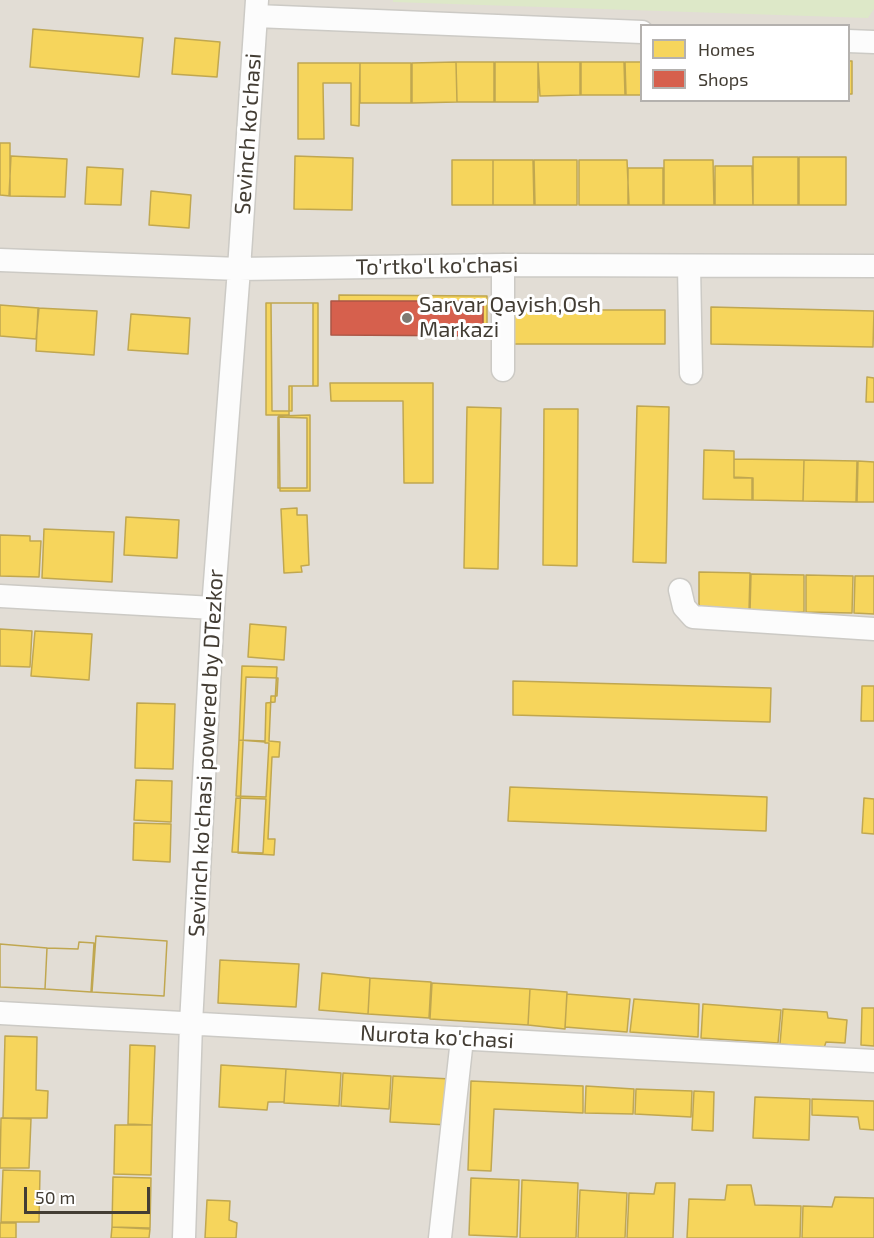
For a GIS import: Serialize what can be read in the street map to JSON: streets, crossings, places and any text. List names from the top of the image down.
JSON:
{
  "streets": {
    "street": [
      "Sevinch ko'chasi",
      "To'rtko'l ko'chasi",
      "Sevinch ko'chasi powered by DTezkor",
      "Nurota ko'chasi"
    ]
  },
  "crossings": [
    ["Sevinch ko'chasi", "To'rtko'l ko'chasi"],
    ["Sevinch ko'chasi", "Sevinch ko'chasi powered by DTezkor"],
    ["To'rtko'l ko'chasi", "Sevinch ko'chasi powered by DTezkor"],
    ["Sevinch ko'chasi powered by DTezkor", "Nurota ko'chasi"]
  ],
  "places": ["Sarvar Qayish,Osh Markazi"],
  "legend": ["Homes", "Shops"],
  "scale_bar": "50 m"
}
